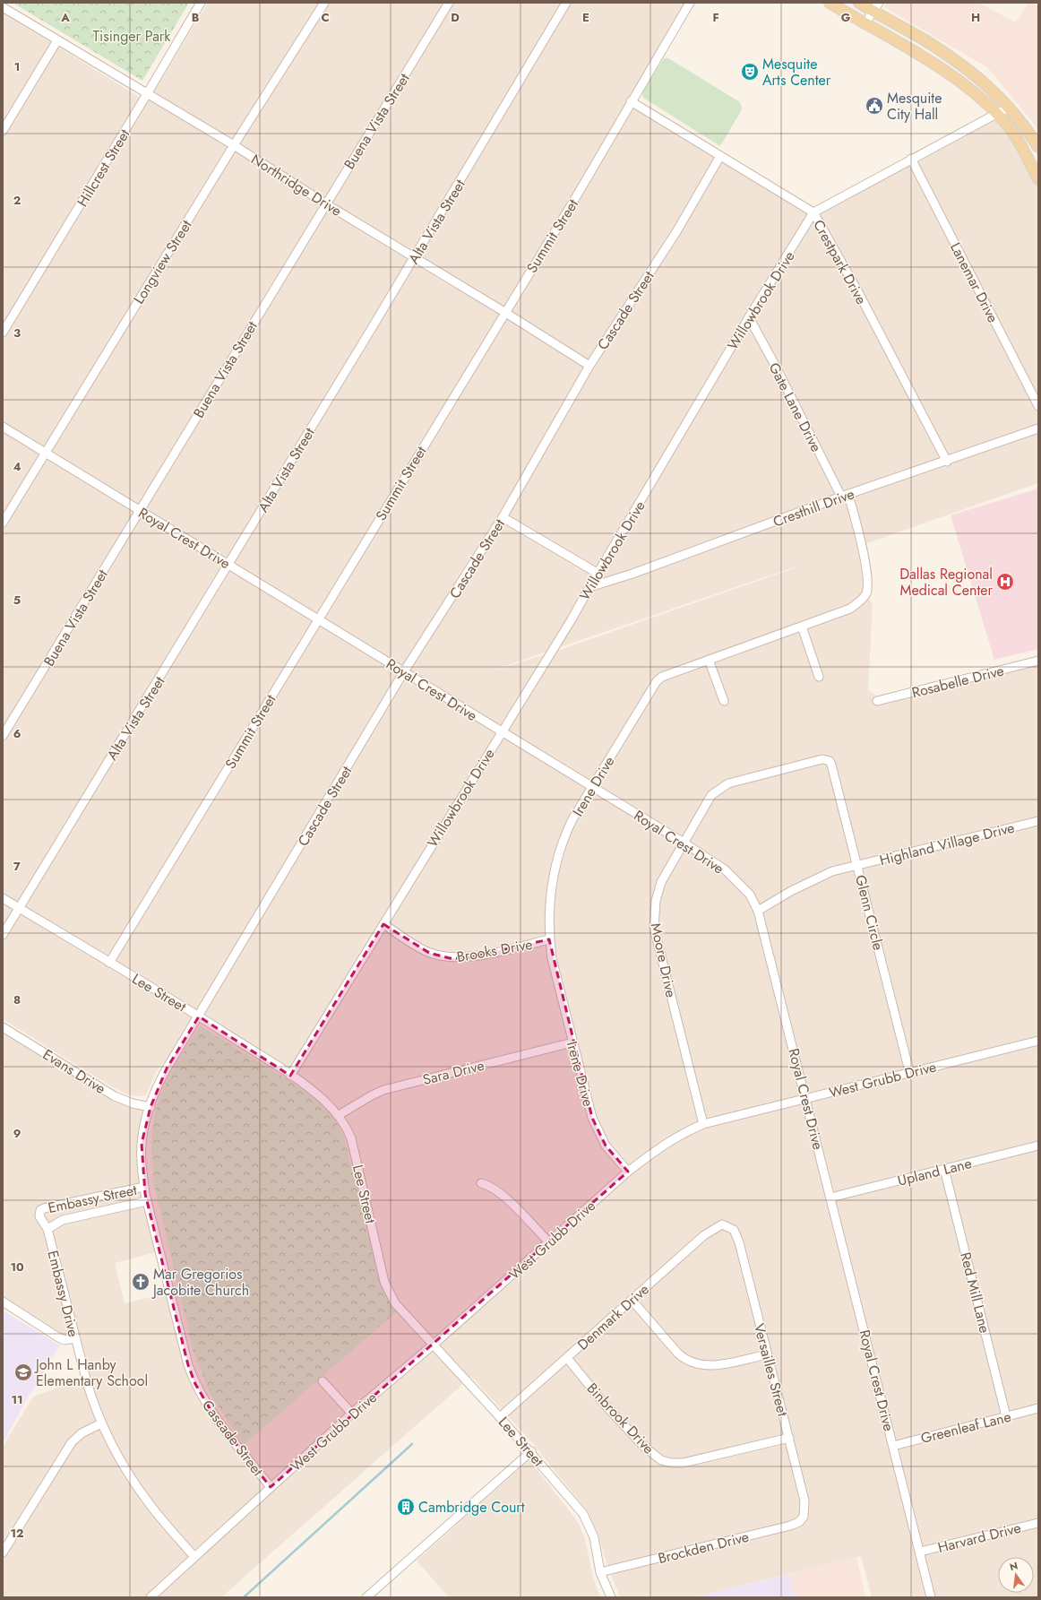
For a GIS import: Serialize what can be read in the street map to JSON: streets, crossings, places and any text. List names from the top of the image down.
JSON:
{
  "streets": {
    "street": [
      "Buena Vista Street",
      "Hillcrest Street",
      "Northridge Drive",
      "Alta Vista Street",
      "Summit Street",
      "Longview Street",
      "Crestpark Drive",
      "Lanemar Drive",
      "Willowbrook Drive",
      "Cascade Street",
      "Gate Lane Drive",
      "Cresthill Drive",
      "Royal Crest Drive",
      "Rosabelle Drive",
      "Irene Drive",
      "Highland Village Drive",
      "Glenn Circle",
      "Brooks Drive",
      "Moore Drive",
      "Lee Street",
      "Evans Drive",
      "Sara Drive",
      "West Grubb Drive",
      "Upland Lane",
      "Embassy Street",
      "Red Mill Lane",
      "Embassy Drive",
      "Denmark Drive",
      "Versailles Street",
      "Binbrook Drive",
      "Greenleaf Lane",
      "Harvard Drive",
      "Brockden Drive"
    ]
  },
  "crossings": [
    ["Buena Vista Street", "Northridge Drive"],
    ["Buena Vista Street", "Royal Crest Drive"],
    ["Hillcrest Street", "Northridge Drive"],
    ["Northridge Drive", "Alta Vista Street"],
    ["Northridge Drive", "Summit Street"],
    ["Northridge Drive", "Longview Street"],
    ["Northridge Drive", "Cascade Street"],
    ["Alta Vista Street", "Royal Crest Drive"],
    ["Alta Vista Street", "Lee Street"],
    ["Summit Street", "Crestpark Drive"],
    ["Summit Street", "Royal Crest Drive"],
    ["Summit Street", "Lee Street"],
    ["Longview Street", "Royal Crest Drive"],
    ["Crestpark Drive", "Willowbrook Drive"],
    ["Crestpark Drive", "Cascade Street"],
    ["Crestpark Drive", "Cresthill Drive"],
    ["Lanemar Drive", "Willowbrook Drive"],
    ["Willowbrook Drive", "Gate Lane Drive"],
    ["Willowbrook Drive", "Cresthill Drive"],
    ["Willowbrook Drive", "Royal Crest Drive"],
    ["Willowbrook Drive", "Brooks Drive"],
    ["Willowbrook Drive", "Lee Street"],
    ["Cascade Street", "Royal Crest Drive"],
    ["Cascade Street", "Lee Street"],
    ["Cascade Street", "Evans Drive"],
    ["Cascade Street", "West Grubb Drive"],
    ["Cascade Street", "Embassy Street"],
    ["Gate Lane Drive", "Cresthill Drive"],
    ["Gate Lane Drive", "Irene Drive"],
    ["Royal Crest Drive", "Irene Drive"],
    ["Royal Crest Drive", "Highland Village Drive"],
    ["Royal Crest Drive", "Moore Drive"],
    ["Royal Crest Drive", "West Grubb Drive"],
    ["Royal Crest Drive", "Upland Lane"],
    ["Royal Crest Drive", "Greenleaf Lane"],
    ["Royal Crest Drive", "Harvard Drive"],
    ["Irene Drive", "Brooks Drive"],
    ["Irene Drive", "Sara Drive"],
    ["Irene Drive", "West Grubb Drive"],
    ["Highland Village Drive", "Glenn Circle"],
    ["Glenn Circle", "Moore Drive"],
    ["Glenn Circle", "West Grubb Drive"],
    ["Moore Drive", "West Grubb Drive"],
    ["Lee Street", "Sara Drive"],
    ["Lee Street", "West Grubb Drive"],
    ["Lee Street", "Denmark Drive"],
    ["Lee Street", "Brockden Drive"],
    ["West Grubb Drive", "Embassy Drive"],
    ["Upland Lane", "Red Mill Lane"],
    ["Embassy Street", "Embassy Drive"],
    ["Red Mill Lane", "Greenleaf Lane"],
    ["Denmark Drive", "Versailles Street"],
    ["Denmark Drive", "Binbrook Drive"],
    ["Versailles Street", "Binbrook Drive"],
    ["Versailles Street", "Brockden Drive"]
  ],
  "parks": ["Tisinger Park"],
  "places": {
    "theatre": ["Mesquite Arts Center"],
    "public building": ["Mesquite City Hall"],
    "hospital": ["Dallas Regional Medical Center"],
    "church": ["Mar Gregorios Jacobite Church"],
    "school or university": ["John L Hanby Elementary School"],
    "building": ["Cambridge Court"]
  },
  "north": "top",
  "grid": {
    "columns": [
      "A",
      "B",
      "C",
      "D",
      "E",
      "F",
      "G",
      "H"
    ],
    "rows": [
      "1",
      "2",
      "3",
      "4",
      "5",
      "6",
      "7",
      "8",
      "9",
      "10",
      "11",
      "12"
    ]
  }
}
